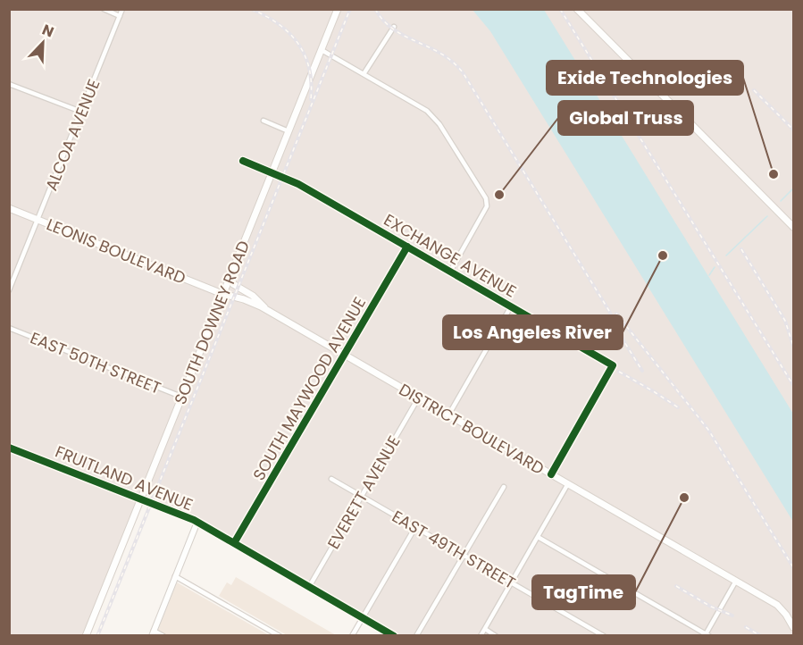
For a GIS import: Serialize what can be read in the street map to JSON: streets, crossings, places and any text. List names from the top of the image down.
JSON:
{
  "streets": {
    "main road": ["LEONIS BOULEVARD", "SOUTH DOWNEY ROAD", "DISTRICT BOULEVARD"],
    "street": [
      "ALCOA AVENUE",
      "EXCHANGE AVENUE",
      "EAST 50TH STREET",
      "SOUTH MAYWOOD AVENUE",
      "FRUITLAND AVENUE",
      "EVERETT AVENUE",
      "EAST 49TH STREET"
    ]
  },
  "crossings": [
    ["ALCOA AVENUE", "LEONIS BOULEVARD"],
    ["LEONIS BOULEVARD", "SOUTH DOWNEY ROAD"],
    ["LEONIS BOULEVARD", "DISTRICT BOULEVARD"],
    ["EXCHANGE AVENUE", "SOUTH DOWNEY ROAD"],
    ["EXCHANGE AVENUE", "SOUTH MAYWOOD AVENUE"],
    ["EXCHANGE AVENUE", "DISTRICT BOULEVARD"],
    ["SOUTH DOWNEY ROAD", "EAST 50TH STREET"],
    ["SOUTH DOWNEY ROAD", "DISTRICT BOULEVARD"],
    ["SOUTH DOWNEY ROAD", "FRUITLAND AVENUE"],
    ["SOUTH MAYWOOD AVENUE", "DISTRICT BOULEVARD"],
    ["SOUTH MAYWOOD AVENUE", "FRUITLAND AVENUE"],
    ["DISTRICT BOULEVARD", "EVERETT AVENUE"],
    ["FRUITLAND AVENUE", "EVERETT AVENUE"],
    ["EVERETT AVENUE", "EAST 49TH STREET"]
  ],
  "places": [
    "Exide Technologies",
    "Global Truss",
    "Los Angeles River",
    "TagTime"
  ],
  "north": "top right"
}
